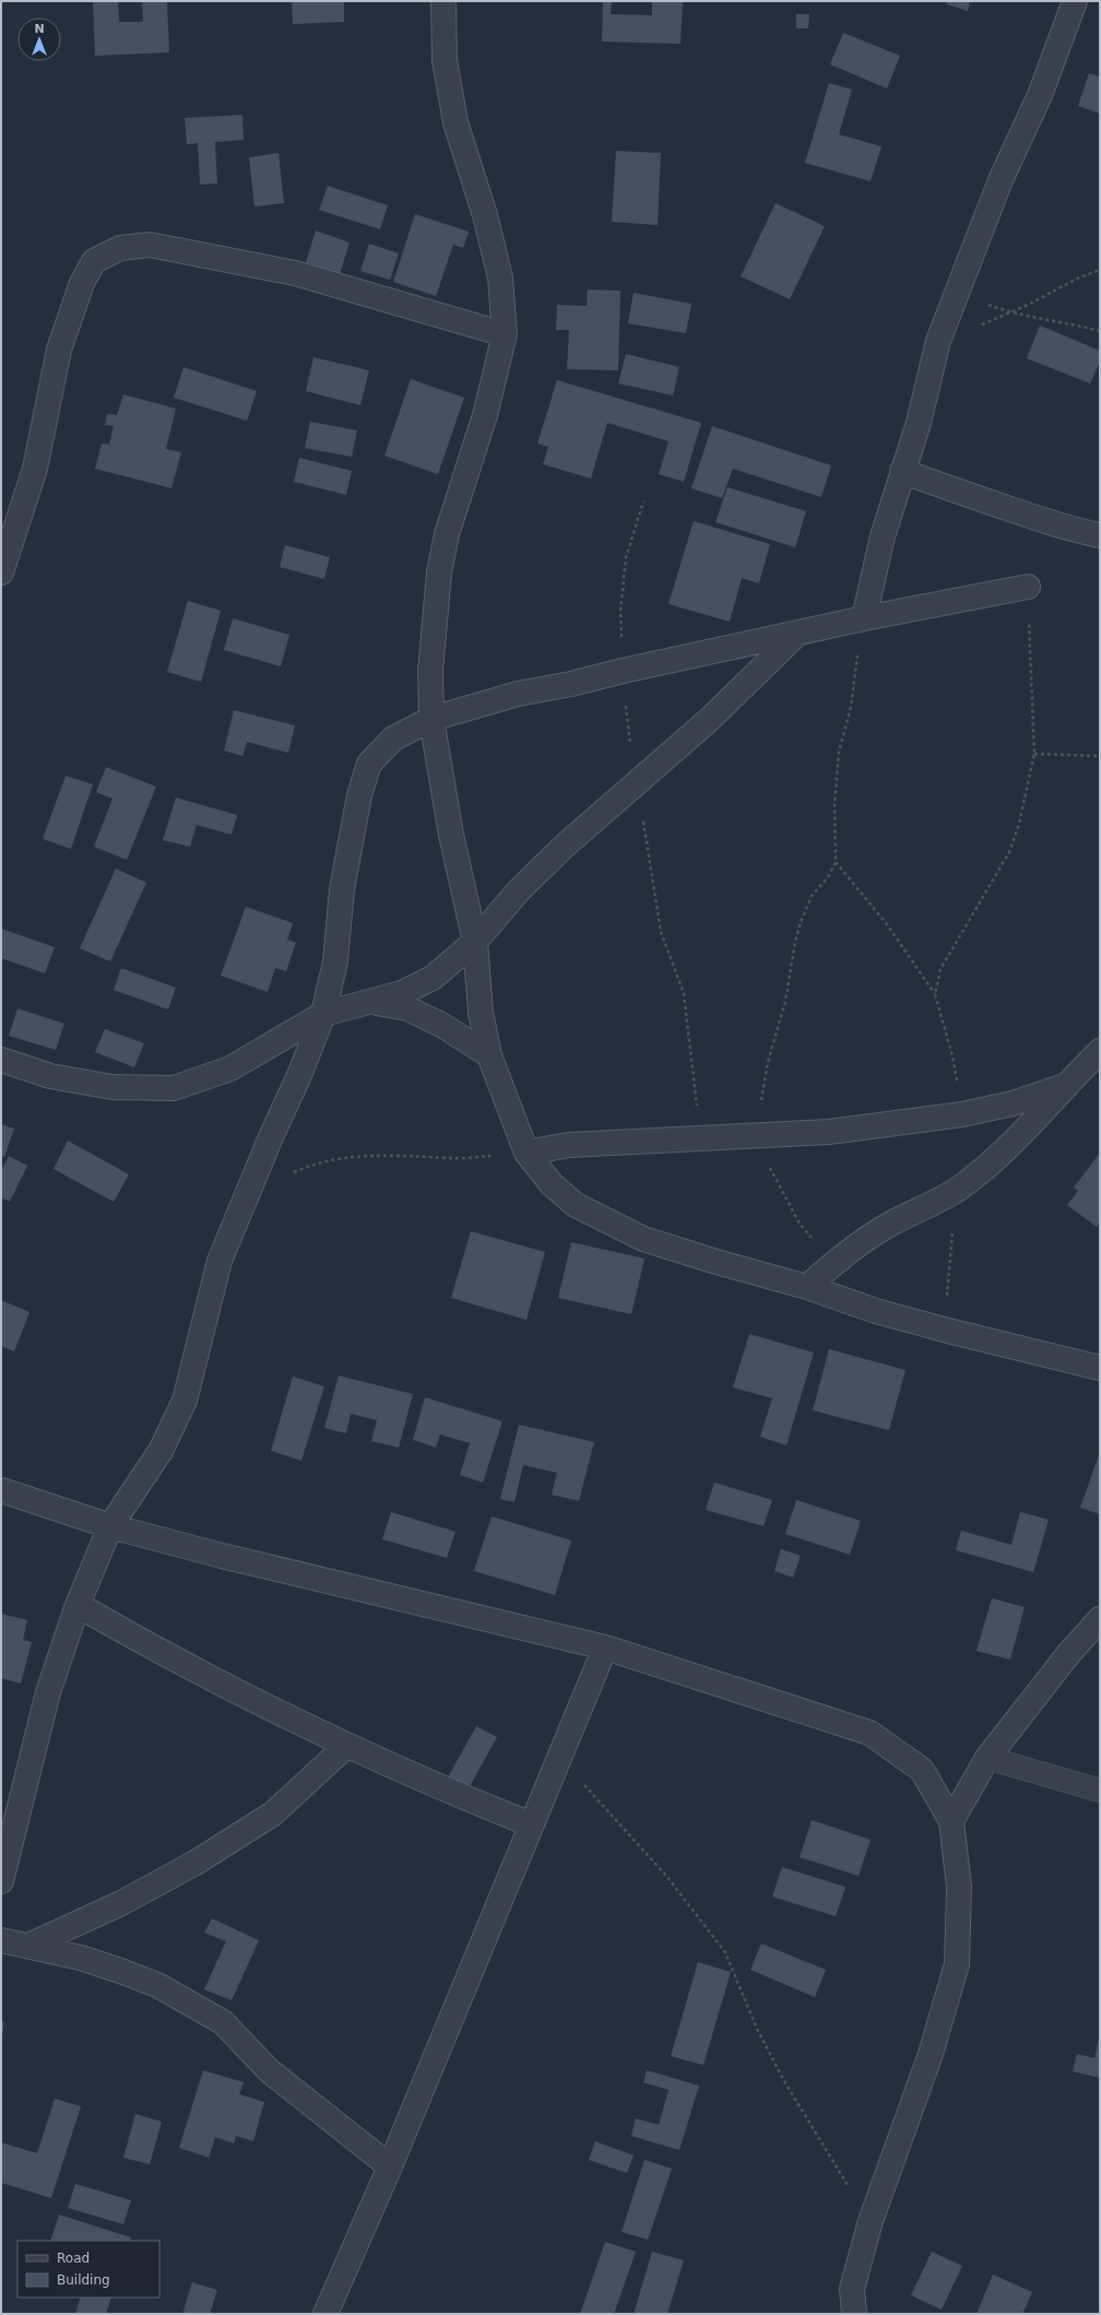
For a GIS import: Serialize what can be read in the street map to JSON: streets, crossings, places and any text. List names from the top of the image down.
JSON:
{
  "legend": ["Road", "Building"],
  "north": "top"
}
